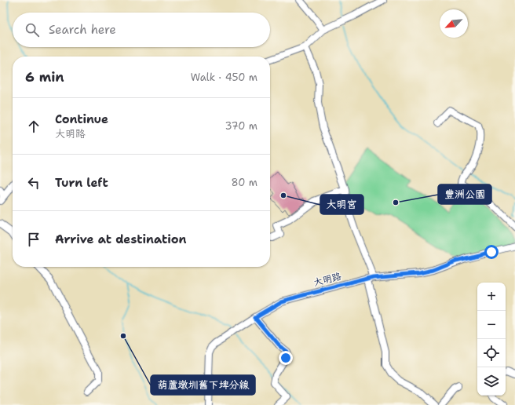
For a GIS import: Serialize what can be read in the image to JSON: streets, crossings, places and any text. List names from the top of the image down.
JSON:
{
  "streets": {
    "street": ["大明路"]
  },
  "places": ["大明宮", "豐洲公園", "葫蘆墩圳舊下埤分線"],
  "north": "bottom left",
  "page": {
    "search": "Search here",
    "heading": ["6 min", "Walk · 450 m"],
    "list": [
      ["Continue", "大明路", "370 m"],
      ["Turn left", "80 m"],
      "Arrive at destination"
    ],
    "map_buttons": ["+", "−"]
  }
}
